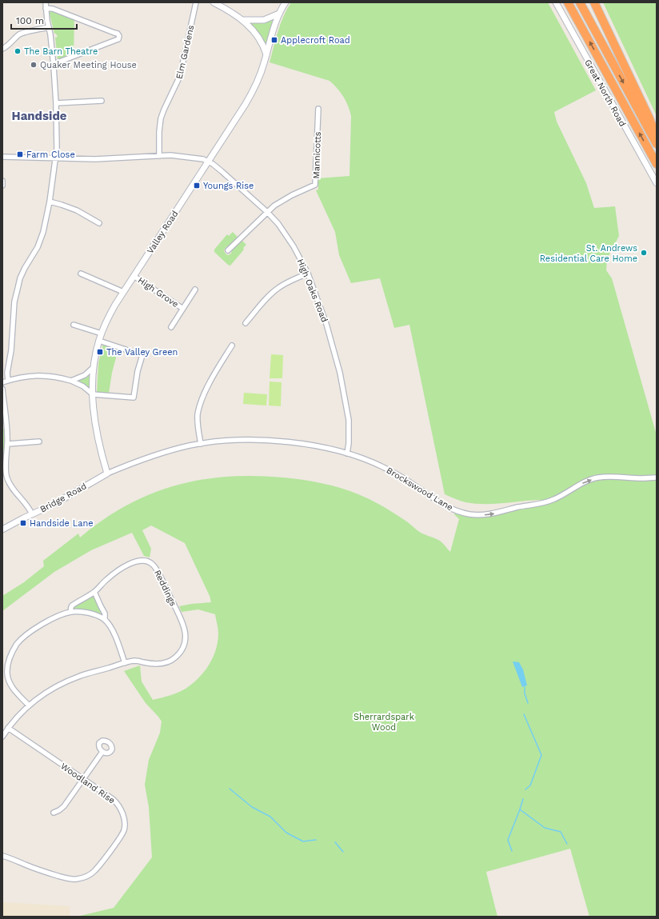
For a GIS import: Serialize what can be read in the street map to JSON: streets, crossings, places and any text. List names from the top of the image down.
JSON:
{
  "streets": {
    "main road": ["Great North Road", "Valley Road", "Bridge Road"],
    "street": [
      "Elm Gardens",
      "Mannicotts",
      "High Oaks Road",
      "High Grove",
      "Brockswood Lane",
      "Reddings",
      "Woodland Rise"
    ]
  },
  "crossings": [
    ["Mannicotts", "High Oaks Road"],
    ["Valley Road", "High Oaks Road"],
    ["Valley Road", "High Grove"],
    ["Valley Road", "Brockswood Lane"],
    ["Valley Road", "Bridge Road"],
    ["High Oaks Road", "Brockswood Lane"],
    ["Brockswood Lane", "Bridge Road"],
    ["Reddings", "Woodland Rise"]
  ],
  "one_way": ["Brockswood Lane"],
  "districts": ["Handside"],
  "parks": ["Sherrardspark Wood"],
  "places": {
    "transit": [
      "Applecroft Road",
      "Farm Close",
      "Youngs Rise",
      "The Valley Green",
      "Handside Lane"
    ],
    "other": ["The Barn Theatre", "Quaker Meeting House", "St. Andrews Residential Care Home"]
  },
  "scale_bar": "100 m"
}
